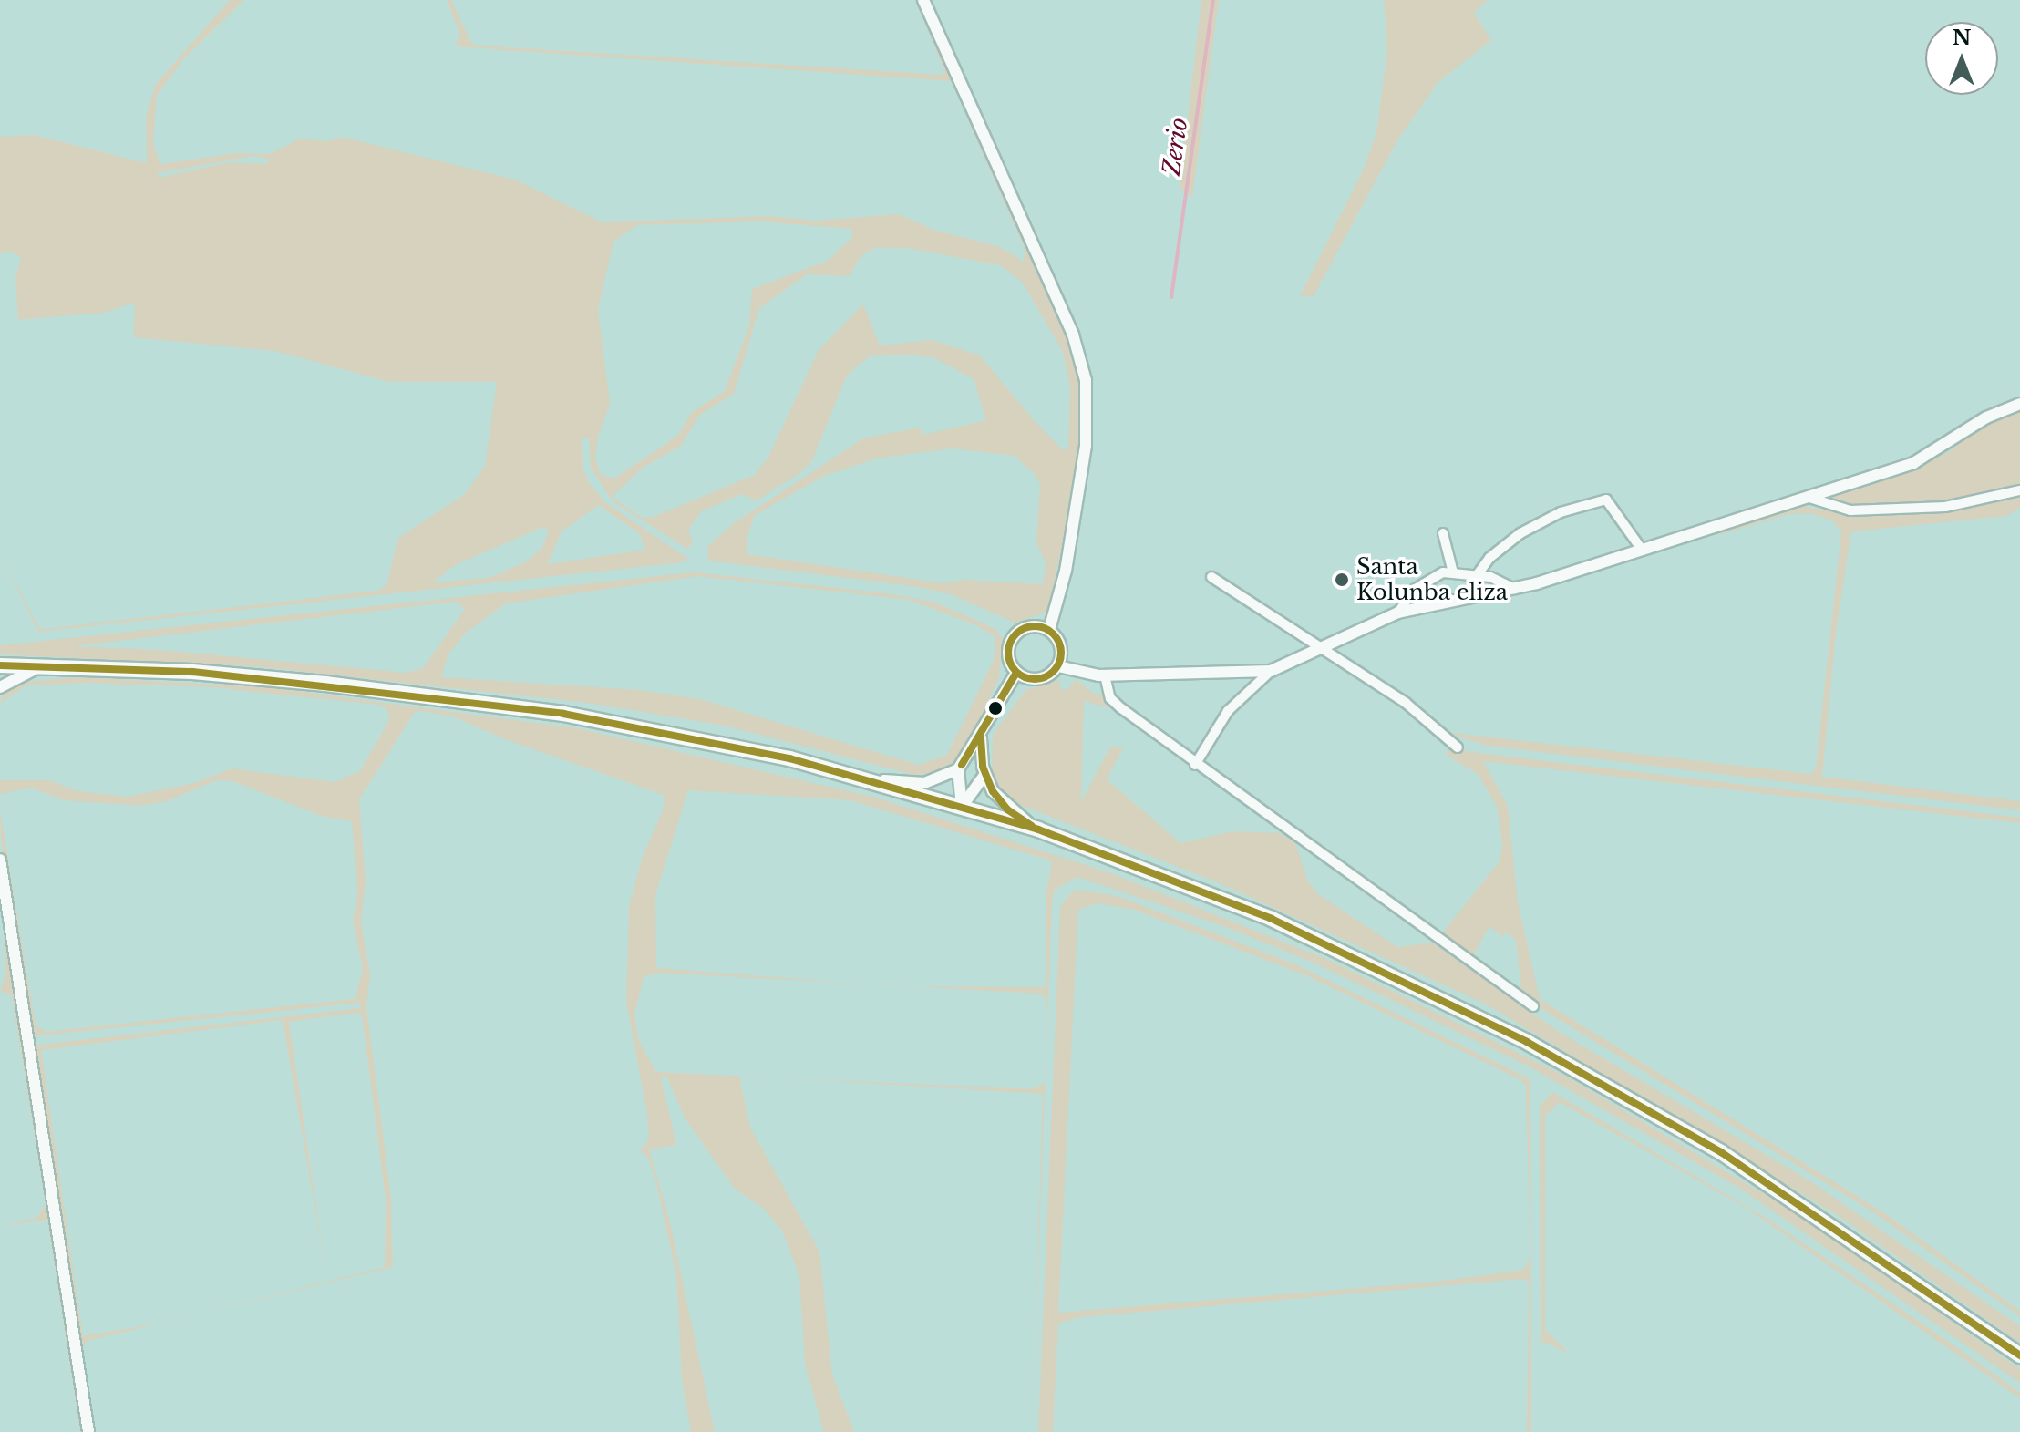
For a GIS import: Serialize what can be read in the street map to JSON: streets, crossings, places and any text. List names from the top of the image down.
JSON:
{
  "water": ["Zerio"],
  "places": ["Santa Kolunba eliza"],
  "north": "top"
}
